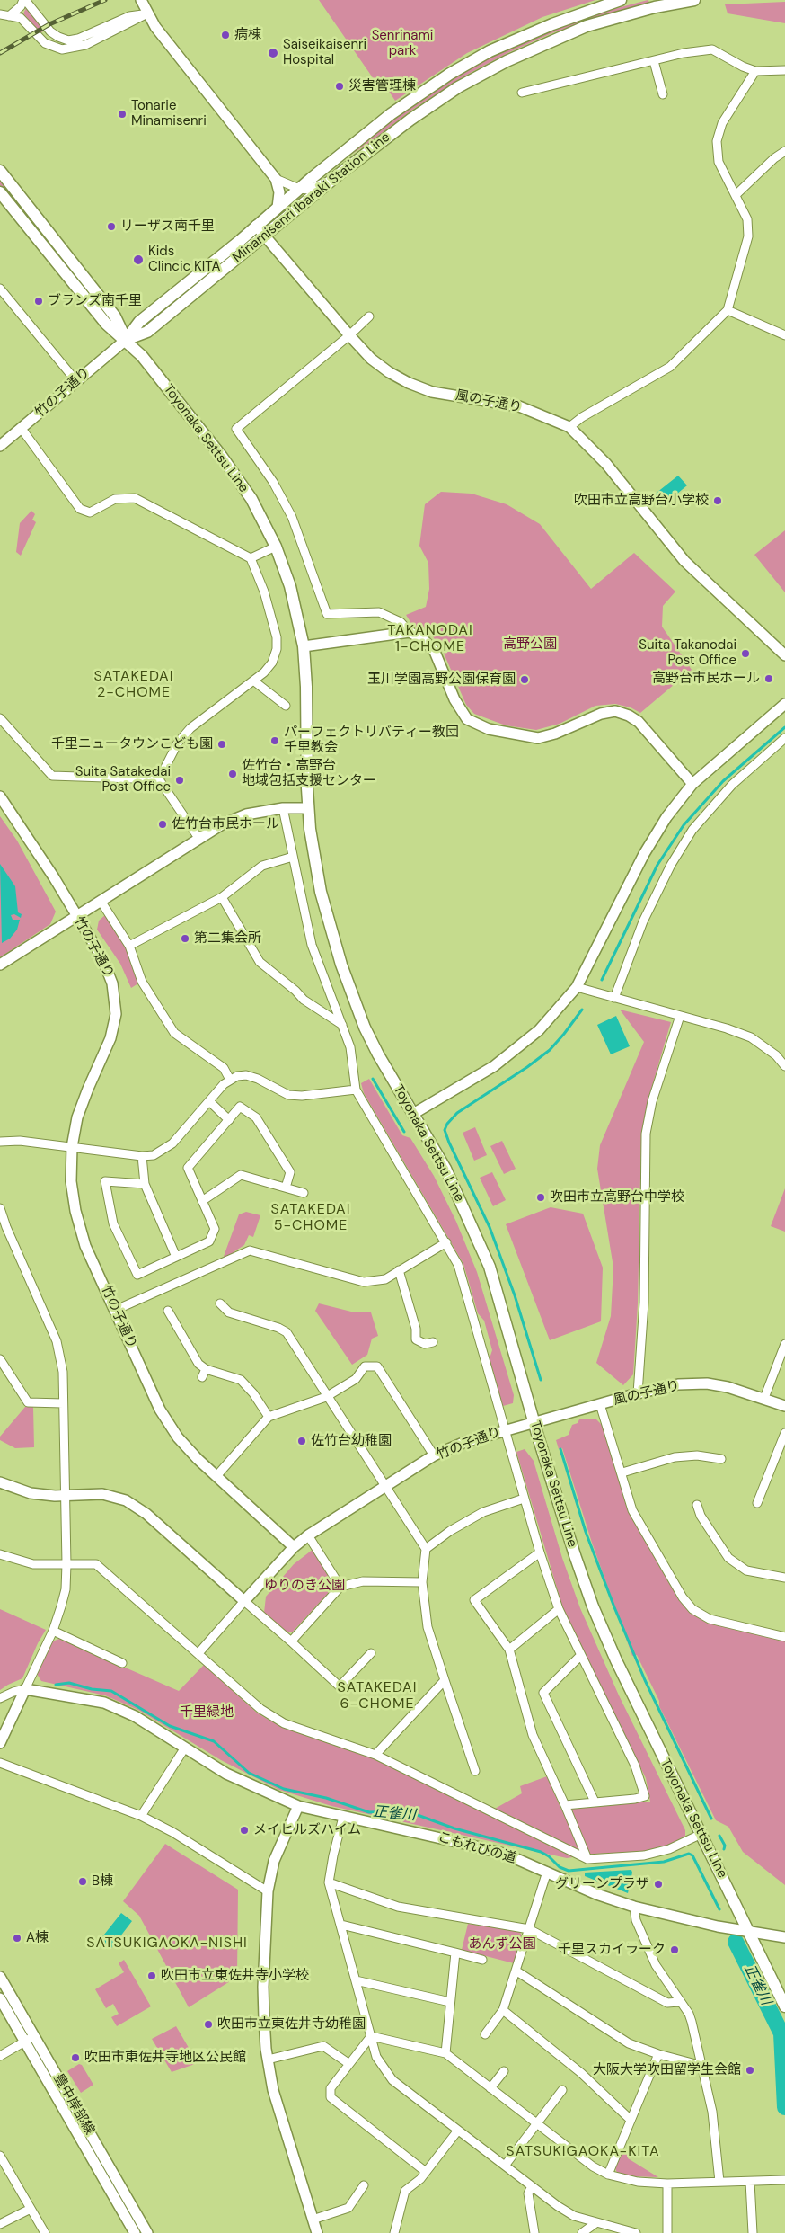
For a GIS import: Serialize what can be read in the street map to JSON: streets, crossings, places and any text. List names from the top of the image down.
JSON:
{
  "streets": {
    "main road": ["Minamisenri Ibaraki Station Line", "Toyonaka Settsu Line"],
    "street": [
      "竹の子通り",
      "風の子通り",
      "こもれびの道",
      "豊中岸部線"
    ]
  },
  "crossings": [
    ["Minamisenri Ibaraki Station Line", "竹の子通り"],
    ["Minamisenri Ibaraki Station Line", "風の子通り"],
    ["Minamisenri Ibaraki Station Line", "Toyonaka Settsu Line"],
    ["竹の子通り", "風の子通り"],
    ["竹の子通り", "Toyonaka Settsu Line"],
    ["風の子通り", "Toyonaka Settsu Line"],
    ["Toyonaka Settsu Line", "こもれびの道"]
  ],
  "districts": [
    "TAKANODAI 1-CHOME",
    "SATAKEDAI 2-CHOME",
    "SATAKEDAI 5-CHOME",
    "SATAKEDAI 6-CHOME",
    "SATSUKIGAOKA-NISHI",
    "SATSUKIGAOKA-KITA"
  ],
  "water": ["正雀川"],
  "parks": [
    "Senrinami park",
    "高野公園",
    "ゆりのき公園",
    "千里緑地",
    "あんず公園"
  ],
  "places": [
    "病棟",
    "Saiseikaisenri Hospital",
    "災害管理棟",
    "Tonarie Minamisenri",
    "リーザス南千里",
    "Kids Clincic KITA",
    "ブランズ南千里",
    "吹田市立高野台小学校",
    "Suita Takanodai Post Office",
    "高野台市民ホール",
    "玉川学園高野公園保育園",
    "パーフェクトリバティー教団 千里教会",
    "千里ニュータウンこども園",
    "佐竹台・高野台 地域包括支援センター",
    "Suita Satakedai Post Office",
    "佐竹台市民ホール",
    "第二集会所",
    "吹田市立高野台中学校",
    "佐竹台幼稚園",
    "メイヒルズハイム",
    "B棟",
    "グリーンプラザ",
    "A棟",
    "千里スカイラーク",
    "吹田市立東佐井寺小学校",
    "吹田市立東佐井寺幼稚園",
    "吹田市東佐井寺地区公民館",
    "大阪大学吹田留学生会館"
  ]
}
